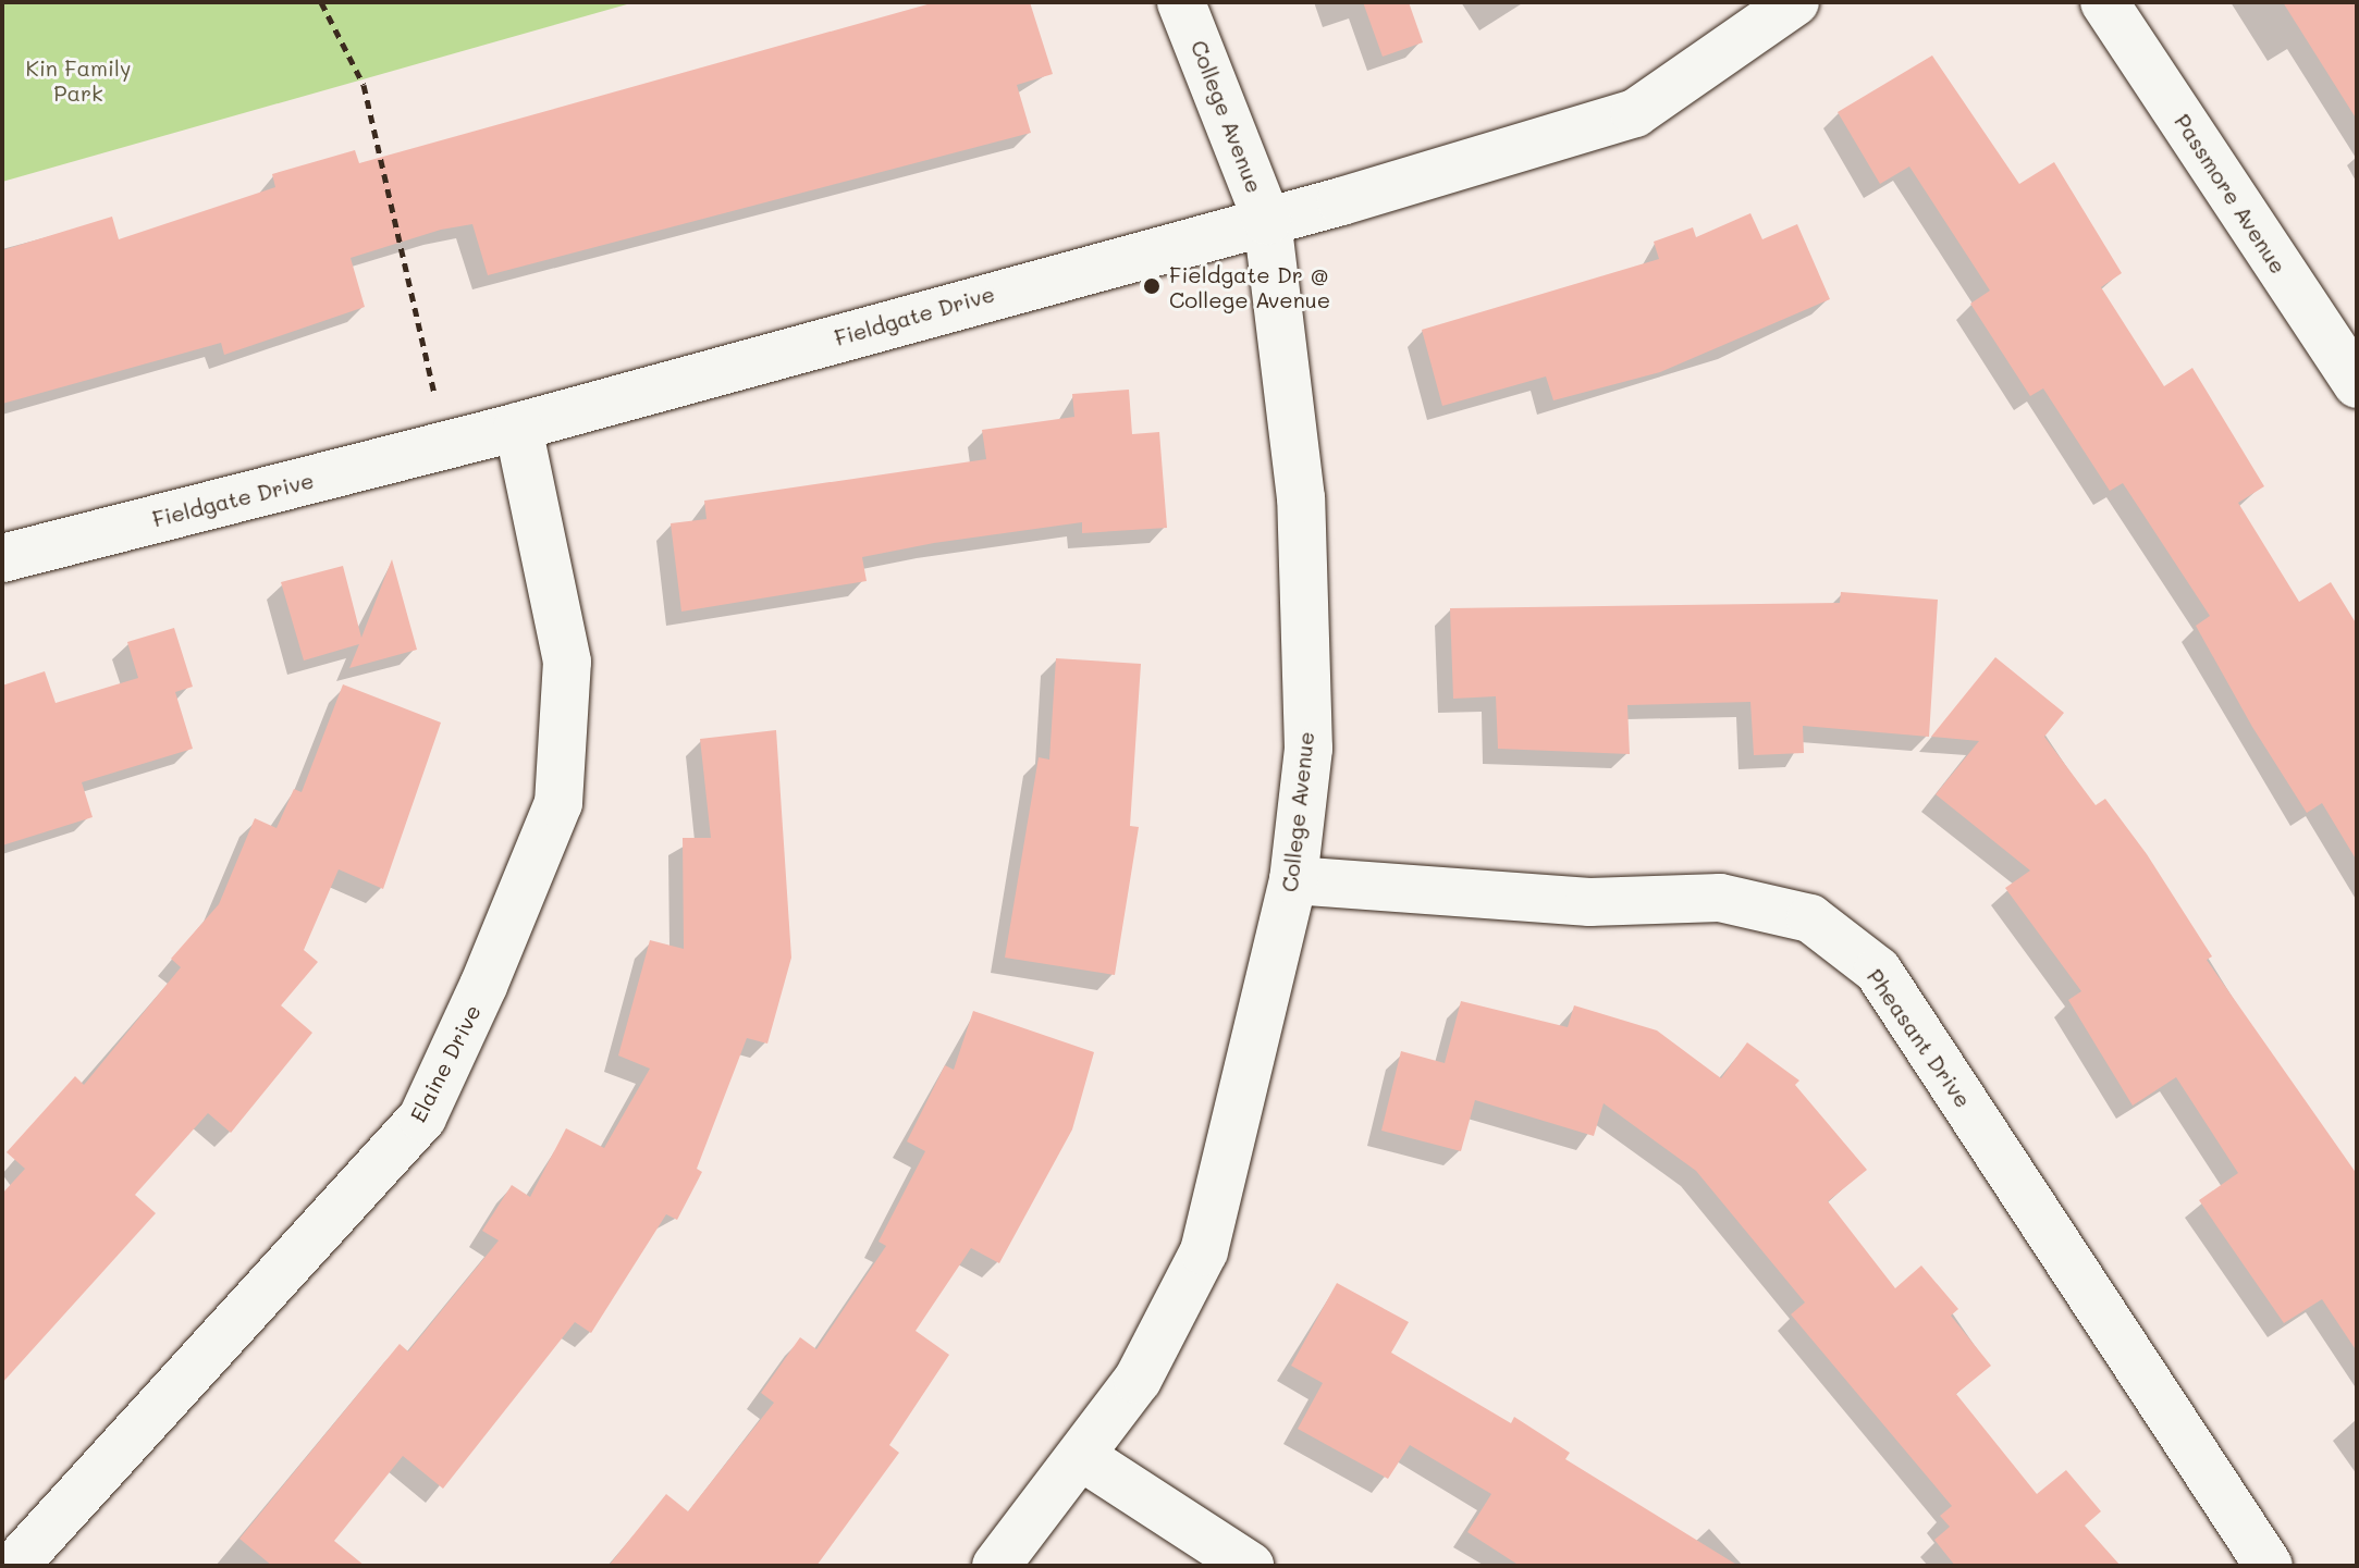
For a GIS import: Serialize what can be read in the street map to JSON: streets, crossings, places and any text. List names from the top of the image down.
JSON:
{
  "streets": {
    "street": [
      "College Avenue",
      "Passmore Avenue",
      "Fieldgate Drive",
      "Pheasant Drive",
      "Elaine Drive"
    ]
  },
  "crossings": [
    ["College Avenue", "Fieldgate Drive"],
    ["College Avenue", "Pheasant Drive"],
    ["Fieldgate Drive", "Elaine Drive"]
  ],
  "parks": ["Kin Family Park"],
  "places": ["Fieldgate Dr @ College Avenue"]
}
